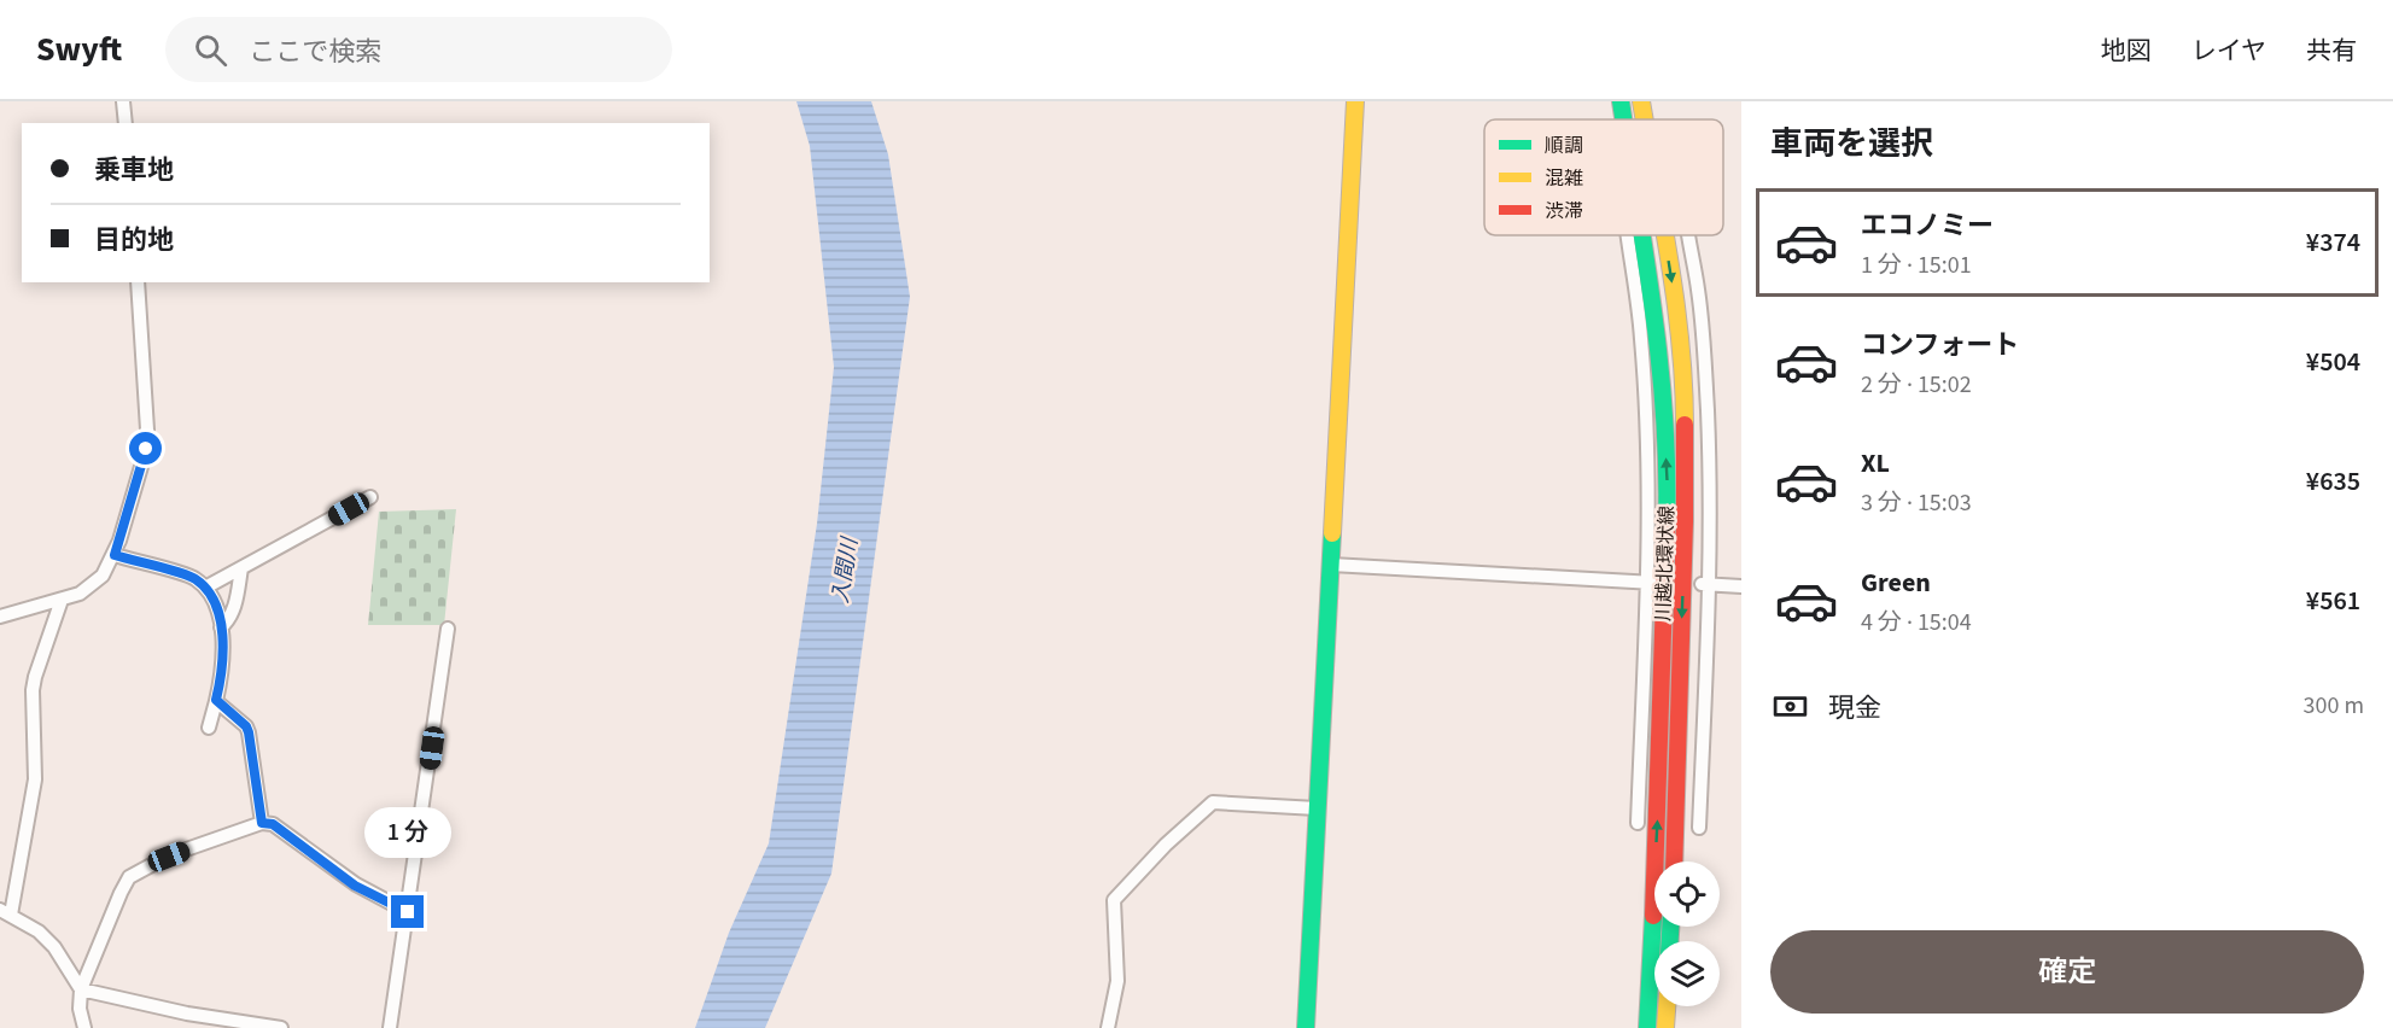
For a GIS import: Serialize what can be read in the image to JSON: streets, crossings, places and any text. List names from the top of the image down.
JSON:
{
  "streets": {
    "main road": ["川越北環状線"]
  },
  "water": ["入間川"],
  "legend": ["順調", "混雑", "渋滞"],
  "page": {
    "header": "Swyft",
    "search": "ここで検索",
    "nav": ["地図", "レイヤ", "共有"],
    "heading": "車両を選択",
    "banner": ["乗車地", "目的地"],
    "list": [
      {
        "name": "エコノミー",
        "note": "1 分 · 15:01",
        "value": "¥374"
      },
      {
        "name": "コンフォート",
        "note": "2 分 · 15:02",
        "value": "¥504"
      },
      {
        "name": "XL",
        "note": "3 分 · 15:03",
        "value": "¥635"
      },
      {
        "name": "Green",
        "note": "4 分 · 15:04",
        "value": "¥561"
      }
    ],
    "pay": ["現金", "300 m"],
    "bubble": "1 分",
    "buttons": "確定"
  }
}
